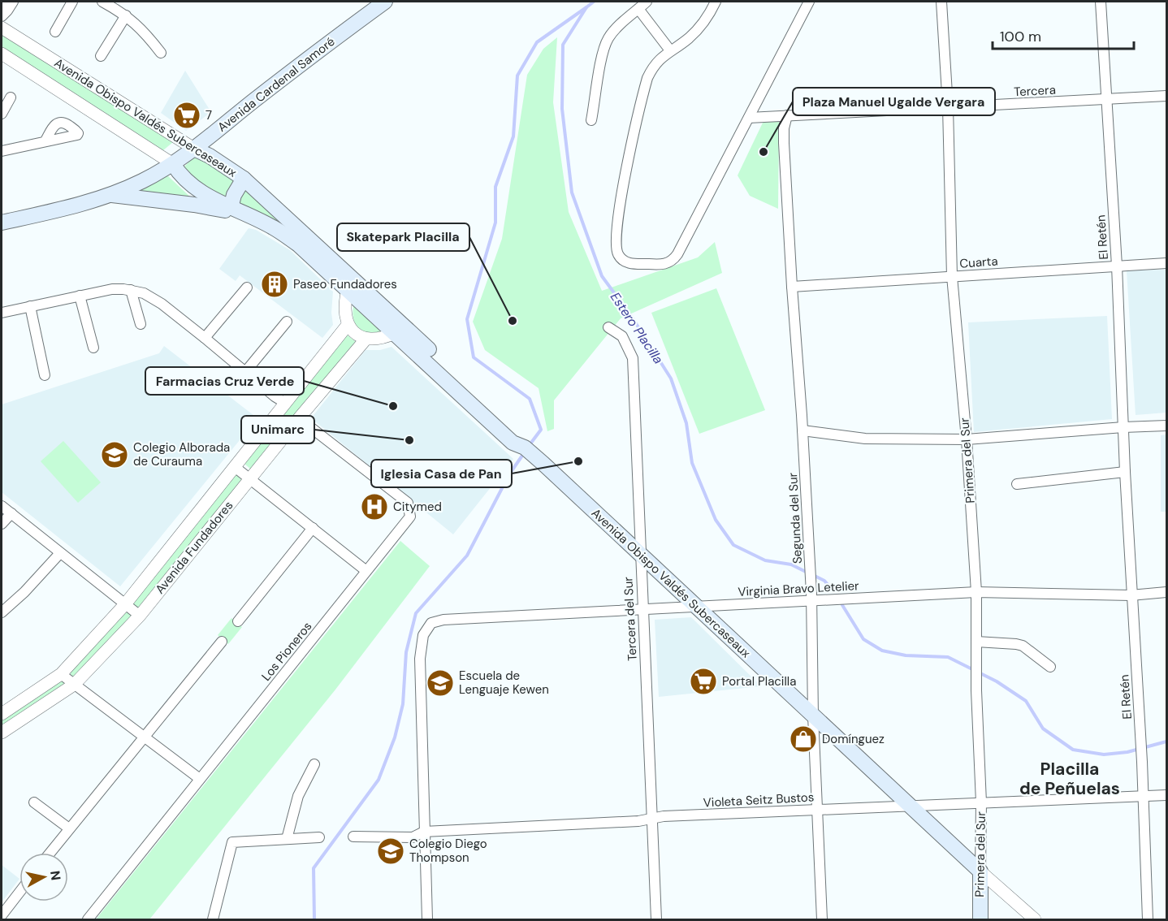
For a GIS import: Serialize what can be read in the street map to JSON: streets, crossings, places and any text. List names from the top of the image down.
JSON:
{
  "streets": {
    "main road": ["Avenida Cardenal Samoré", "Avenida Obispo Valdés Subercaseaux", "Primera del Sur"],
    "street": [
      "Tercera",
      "El Retén",
      "Cuarta",
      "Segunda del Sur",
      "Avenida Fundadores",
      "Virginia Bravo Letelier",
      "Tercera del Sur",
      "Los Pioneros",
      "Violeta Seitz Bustos"
    ]
  },
  "crossings": [
    ["Avenida Cardenal Samoré", "Avenida Obispo Valdés Subercaseaux"],
    ["Tercera", "El Retén"],
    ["Tercera", "Primera del Sur"],
    ["Tercera", "Segunda del Sur"],
    ["Avenida Obispo Valdés Subercaseaux", "Primera del Sur"],
    ["Avenida Obispo Valdés Subercaseaux", "Segunda del Sur"],
    ["Avenida Obispo Valdés Subercaseaux", "Virginia Bravo Letelier"],
    ["Avenida Obispo Valdés Subercaseaux", "Tercera del Sur"],
    ["Avenida Obispo Valdés Subercaseaux", "Violeta Seitz Bustos"],
    ["El Retén", "Cuarta"],
    ["El Retén", "Virginia Bravo Letelier"],
    ["El Retén", "Violeta Seitz Bustos"],
    ["Cuarta", "Primera del Sur"],
    ["Cuarta", "Segunda del Sur"],
    ["Primera del Sur", "Virginia Bravo Letelier"],
    ["Primera del Sur", "Violeta Seitz Bustos"],
    ["Segunda del Sur", "Virginia Bravo Letelier"],
    ["Segunda del Sur", "Violeta Seitz Bustos"],
    ["Avenida Fundadores", "Los Pioneros"],
    ["Virginia Bravo Letelier", "Tercera del Sur"],
    ["Virginia Bravo Letelier", "Violeta Seitz Bustos"],
    ["Tercera del Sur", "Violeta Seitz Bustos"]
  ],
  "districts": ["Placilla de Peñuelas"],
  "water": ["Estero Placilla"],
  "places": {
    "supermarket": ["7", "Portal Placilla"],
    "other": [
      "Plaza Manuel Ugalde Vergara",
      "Skatepark Placilla",
      "Farmacias Cruz Verde",
      "Unimarc",
      "Iglesia Casa de Pan"
    ],
    "building": ["Paseo Fundadores"],
    "school or university": ["Colegio Alborada de Curauma", "Escuela de Lenguaje Kewen", "Colegio Diego Thompson"],
    "hospital": ["Citymed"],
    "shop": ["Domínguez"]
  },
  "scale_bar": "100 m",
  "north": "right"
}
